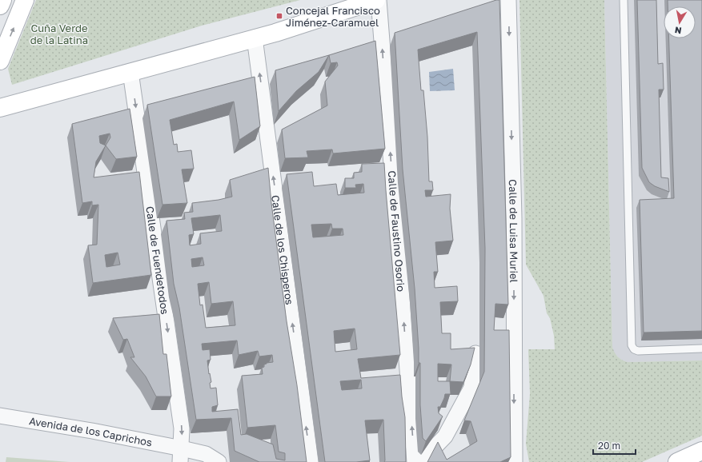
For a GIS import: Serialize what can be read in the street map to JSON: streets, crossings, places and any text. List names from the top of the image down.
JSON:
{
  "streets": {
    "street": [
      "Calle de Faustino Osorio",
      "Calle de Luisa Muriel",
      "Calle de los Chisperos",
      "Calle de Fuendetodos",
      "Avenida de los Caprichos"
    ]
  },
  "crossings": [
    ["Calle de Fuendetodos", "Avenida de los Caprichos"]
  ],
  "one_way": [
    "Calle de Faustino Osorio",
    "Calle de Luisa Muriel",
    "Calle de los Chisperos",
    "Calle de Fuendetodos"
  ],
  "parks": ["Cuña Verde de la Latina"],
  "places": {
    "transit": ["Concejal Francisco Jiménez-Caramuel"]
  },
  "scale_bar": "20 m",
  "north": "bottom"
}
